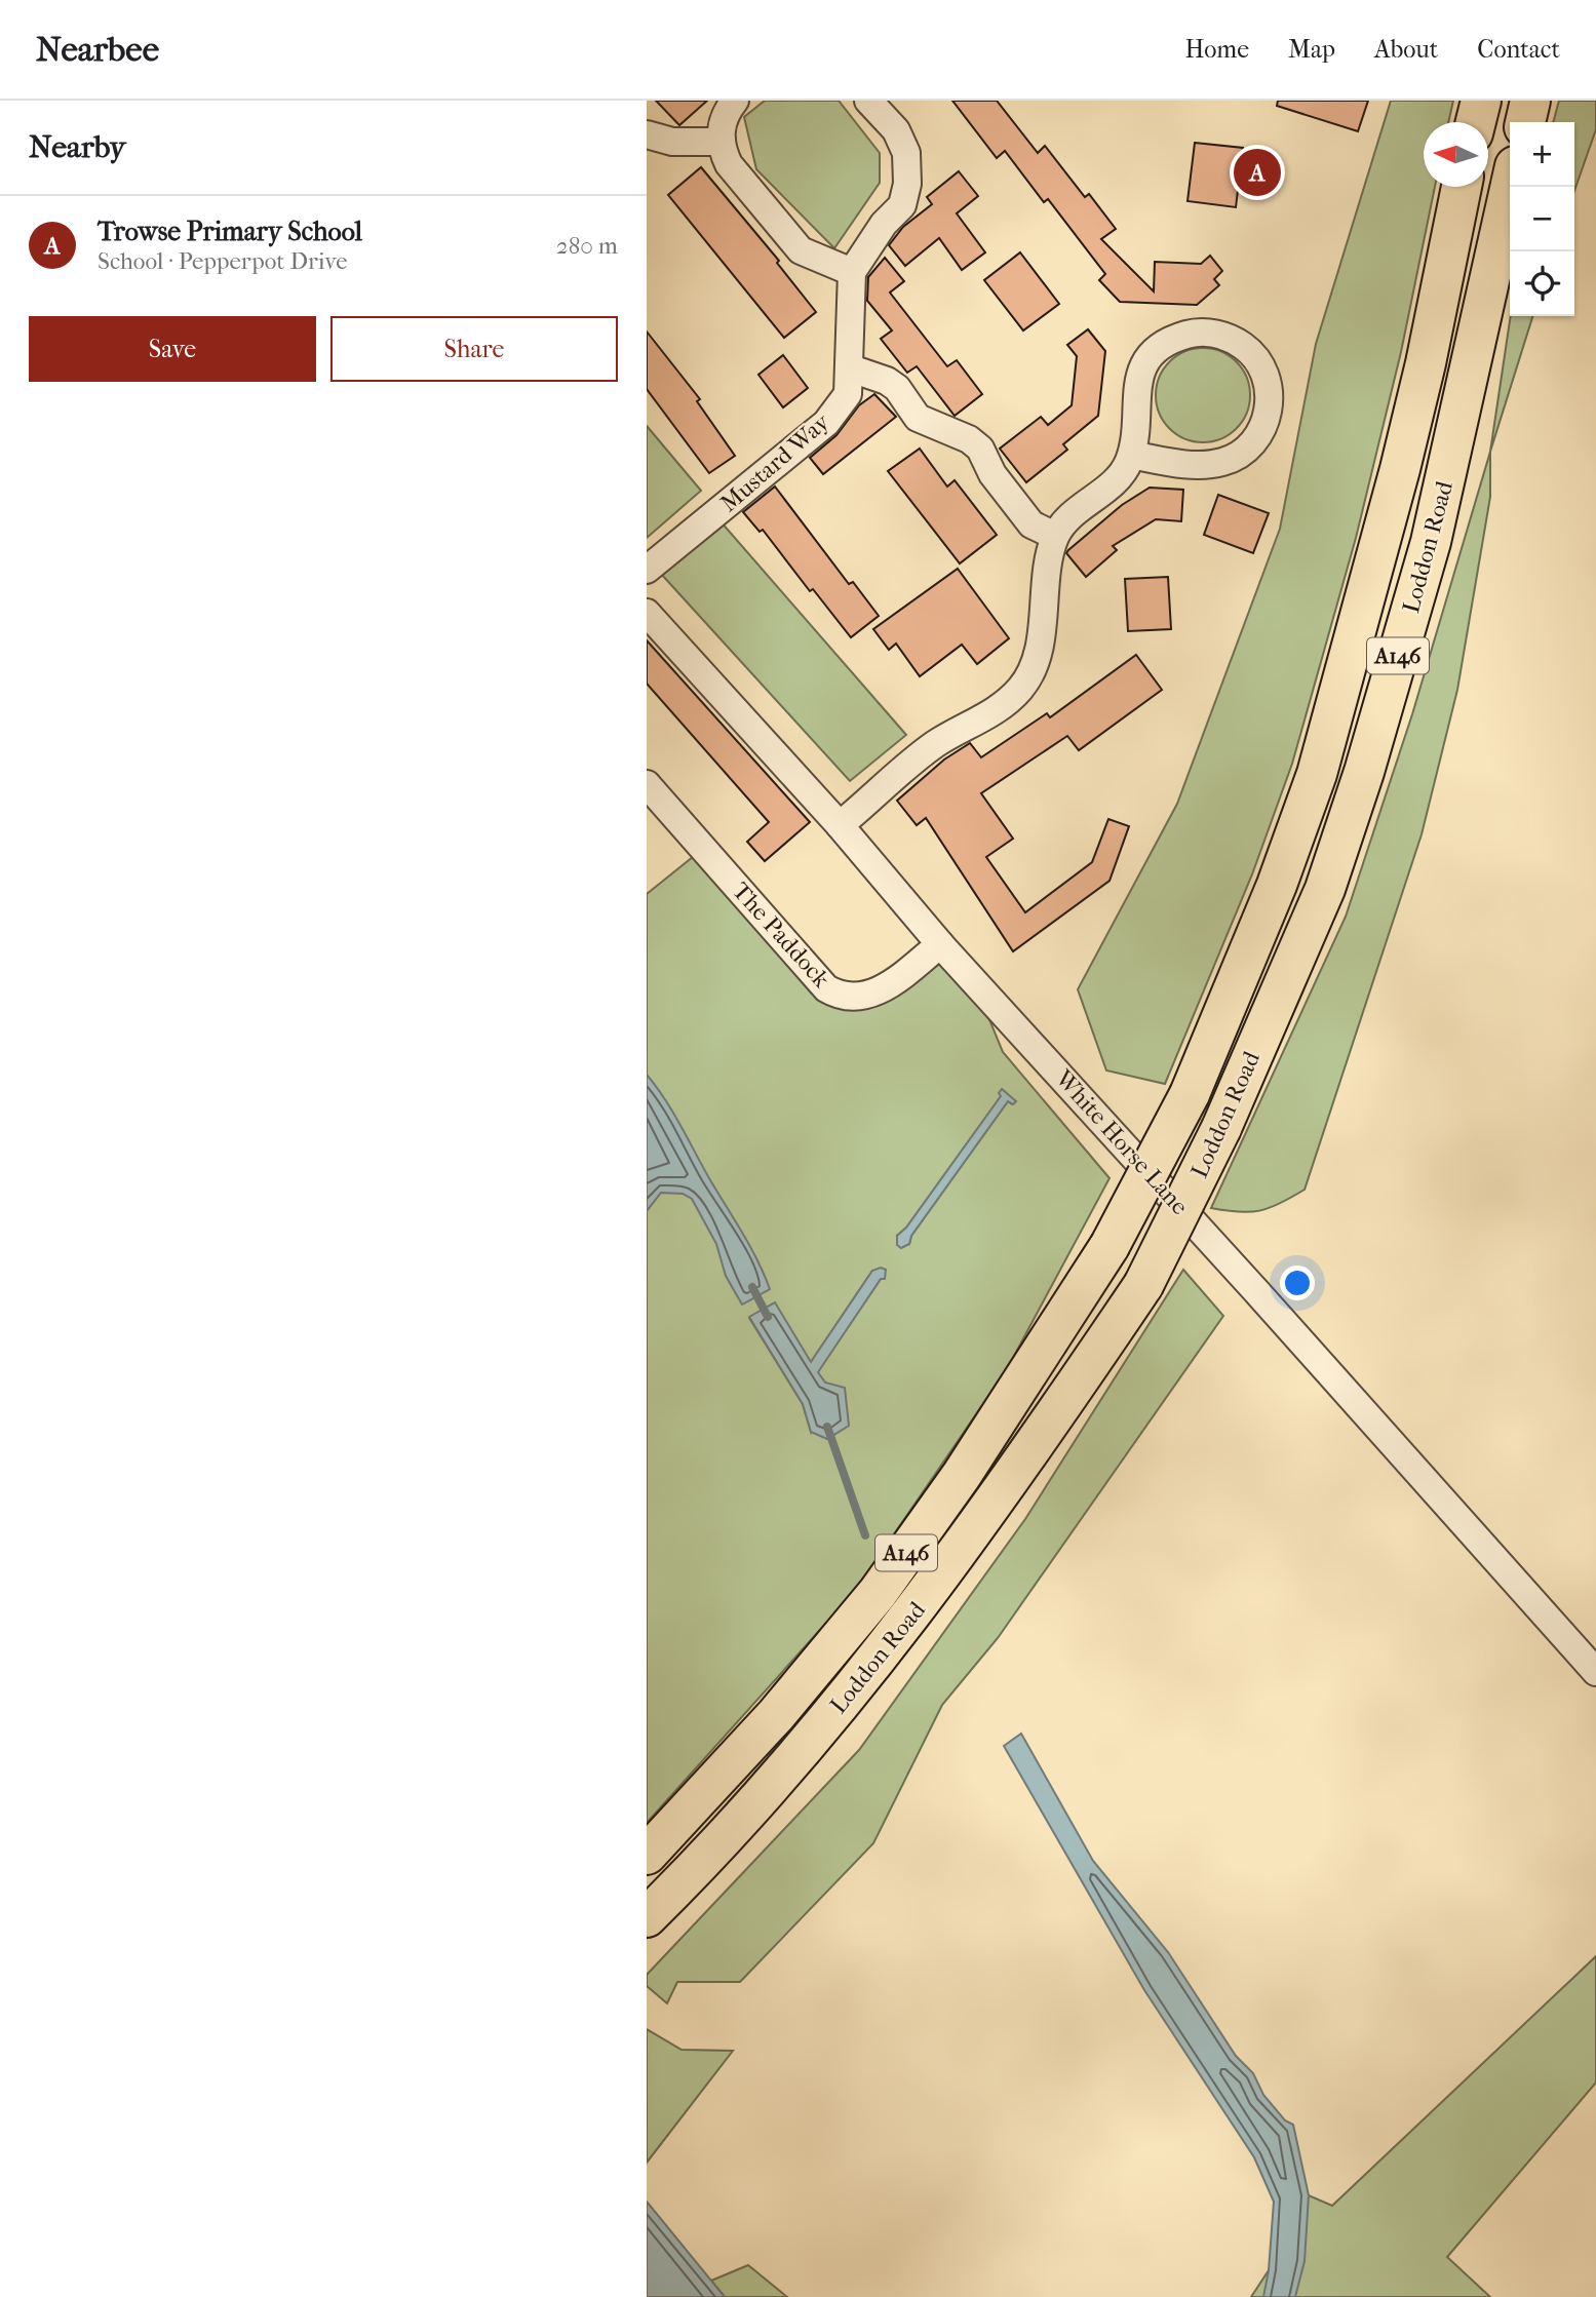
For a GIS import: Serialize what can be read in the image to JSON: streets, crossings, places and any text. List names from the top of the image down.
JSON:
{
  "streets": {
    "highway": ["Loddon Road", "A146"],
    "street": ["Mustard Way", "The Paddock", "White Horse Lane"]
  },
  "crossings": [
    ["The Paddock", "White Horse Lane"]
  ],
  "north": "left",
  "page": {
    "header": "Nearbee",
    "nav": [
      "Home",
      "Map",
      "About",
      "Contact"
    ],
    "heading": "Nearby",
    "map_buttons": ["+", "−"],
    "pins": "A",
    "list": [
      {
        "mark": "A",
        "name": "Trowse Primary School",
        "note": "School · Pepperpot Drive",
        "value": "280 m"
      }
    ],
    "buttons": ["Save", "Share"]
  }
}
